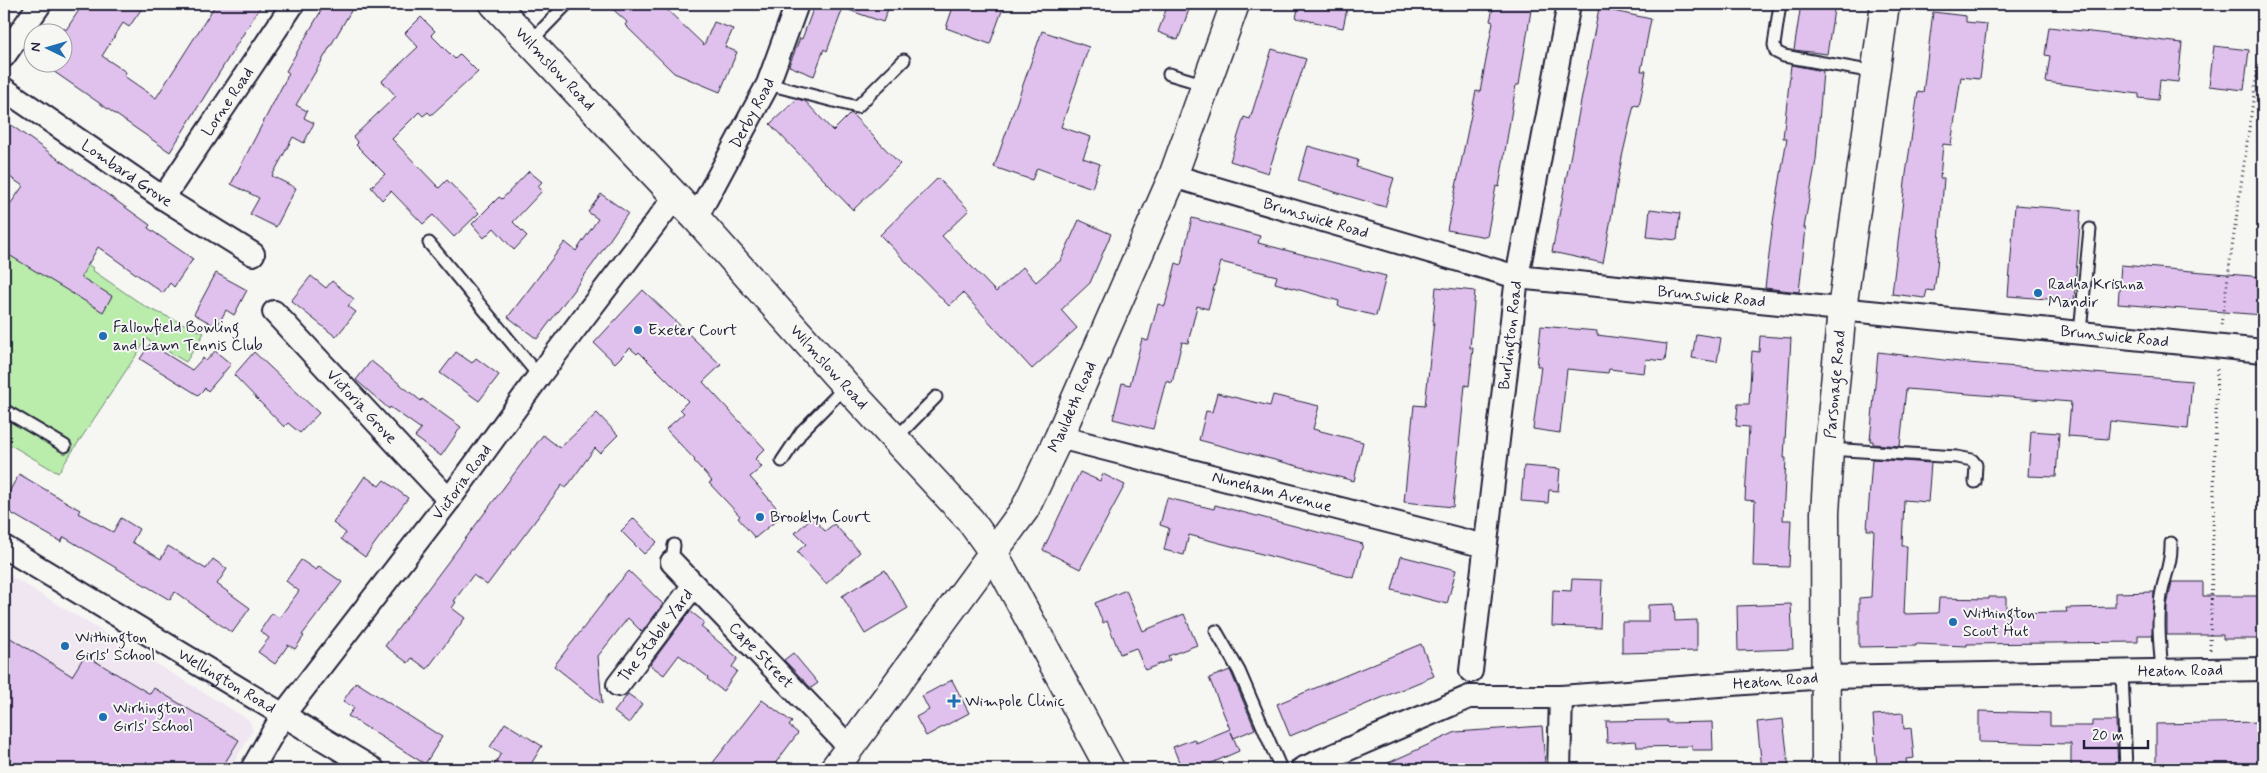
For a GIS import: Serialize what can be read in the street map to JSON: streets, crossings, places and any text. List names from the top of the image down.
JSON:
{
  "streets": {
    "street": [
      "Wilmslow Road",
      "Lorne Road",
      "Derby Road",
      "Lombard Grove",
      "Brunswick Road",
      "Burlington Road",
      "Parsonage Road",
      "Victoria Grove",
      "Mauldeth Road",
      "Victoria Road",
      "Nuneham Avenue",
      "The Stable Yard",
      "Cape Street",
      "Heaton Road",
      "Wellington Road"
    ]
  },
  "crossings": [
    ["Wilmslow Road", "Derby Road"],
    ["Wilmslow Road", "Mauldeth Road"],
    ["Wilmslow Road", "Victoria Road"],
    ["Lorne Road", "Lombard Grove"],
    ["Brunswick Road", "Burlington Road"],
    ["Brunswick Road", "Parsonage Road"],
    ["Brunswick Road", "Mauldeth Road"],
    ["Burlington Road", "Nuneham Avenue"],
    ["Parsonage Road", "Heaton Road"],
    ["Victoria Grove", "Victoria Road"],
    ["Mauldeth Road", "Nuneham Avenue"],
    ["Mauldeth Road", "Cape Street"],
    ["Victoria Road", "Wellington Road"],
    ["The Stable Yard", "Cape Street"]
  ],
  "places": {
    "other": [
      "Radha Krishna Mandir",
      "Exeter Court",
      "Fallowfield Bowling and Lawn Tennis Club",
      "Brooklyn Court",
      "Withington Scout Hut",
      "Withington Girls' School",
      "Wirhington Girls' School"
    ],
    "health": ["Wimpole Clinic"]
  },
  "scale_bar": "20 m",
  "north": "left"
}
